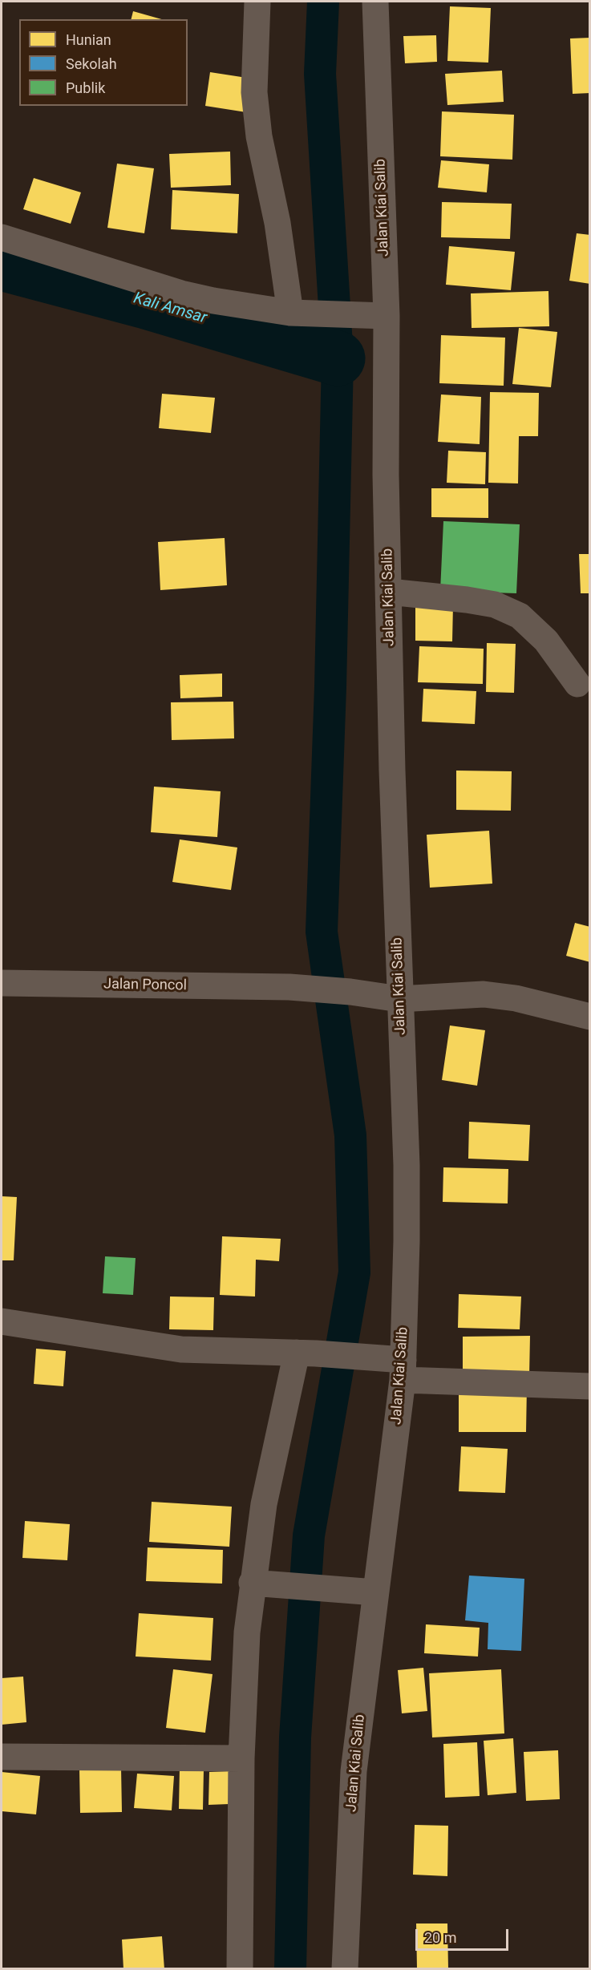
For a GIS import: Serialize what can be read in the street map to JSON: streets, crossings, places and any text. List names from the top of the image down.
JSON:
{
  "streets": {
    "street": ["Jalan Kiai Salib", "Jalan Poncol"]
  },
  "crossings": [
    ["Jalan Kiai Salib", "Jalan Poncol"]
  ],
  "water": ["Kali Amsar"],
  "legend": ["Hunian", "Sekolah", "Publik"],
  "scale_bar": "20 m"
}
